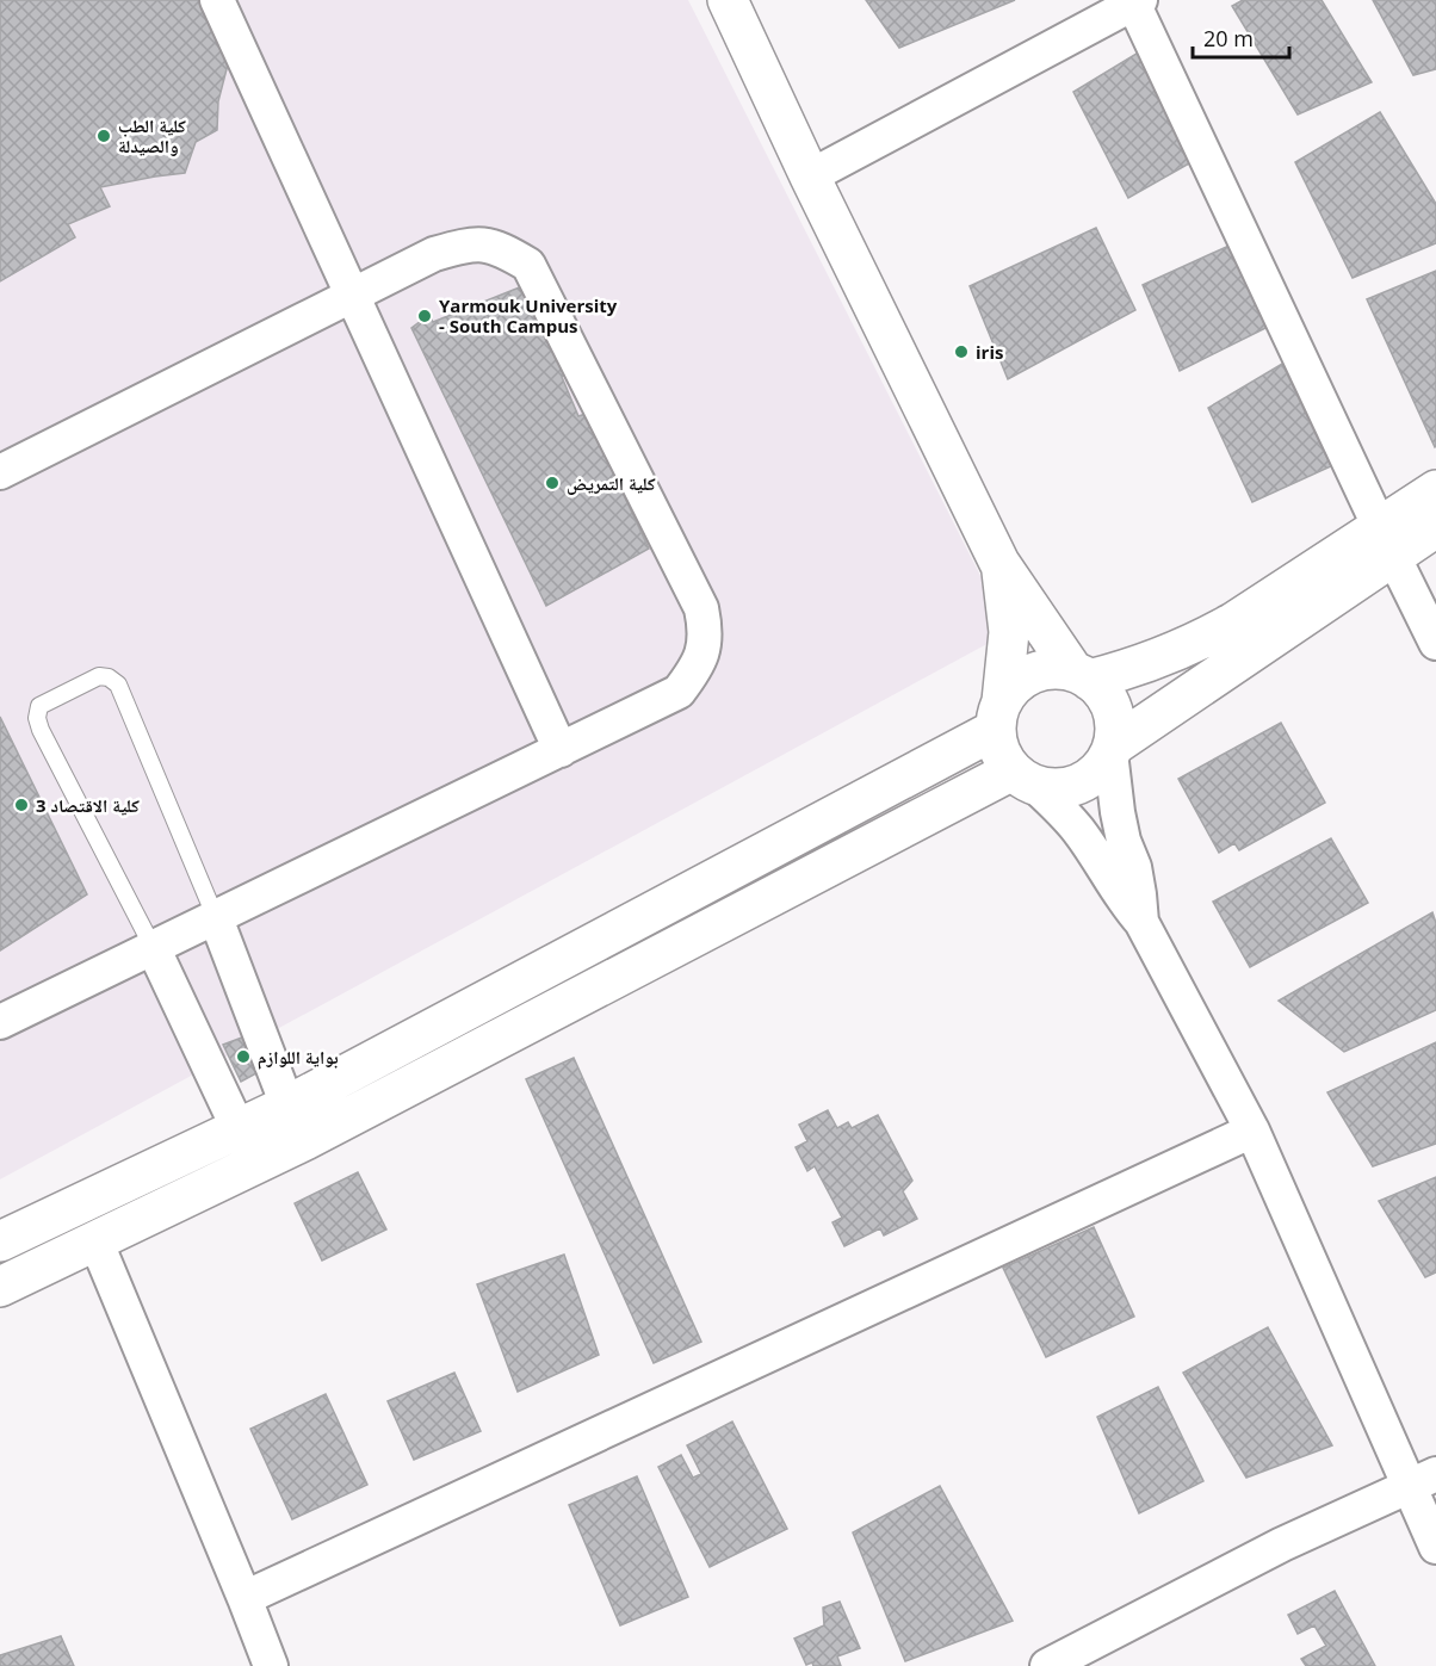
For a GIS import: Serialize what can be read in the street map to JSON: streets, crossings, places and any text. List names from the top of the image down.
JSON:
{
  "places": [
    "كلية الطب والصيدلة",
    "Yarmouk University - South Campus",
    "iris",
    "كلية التمريض",
    "كلية الاقتصاد 3",
    "بواية اللوازم"
  ],
  "scale_bar": "20 m"
}
